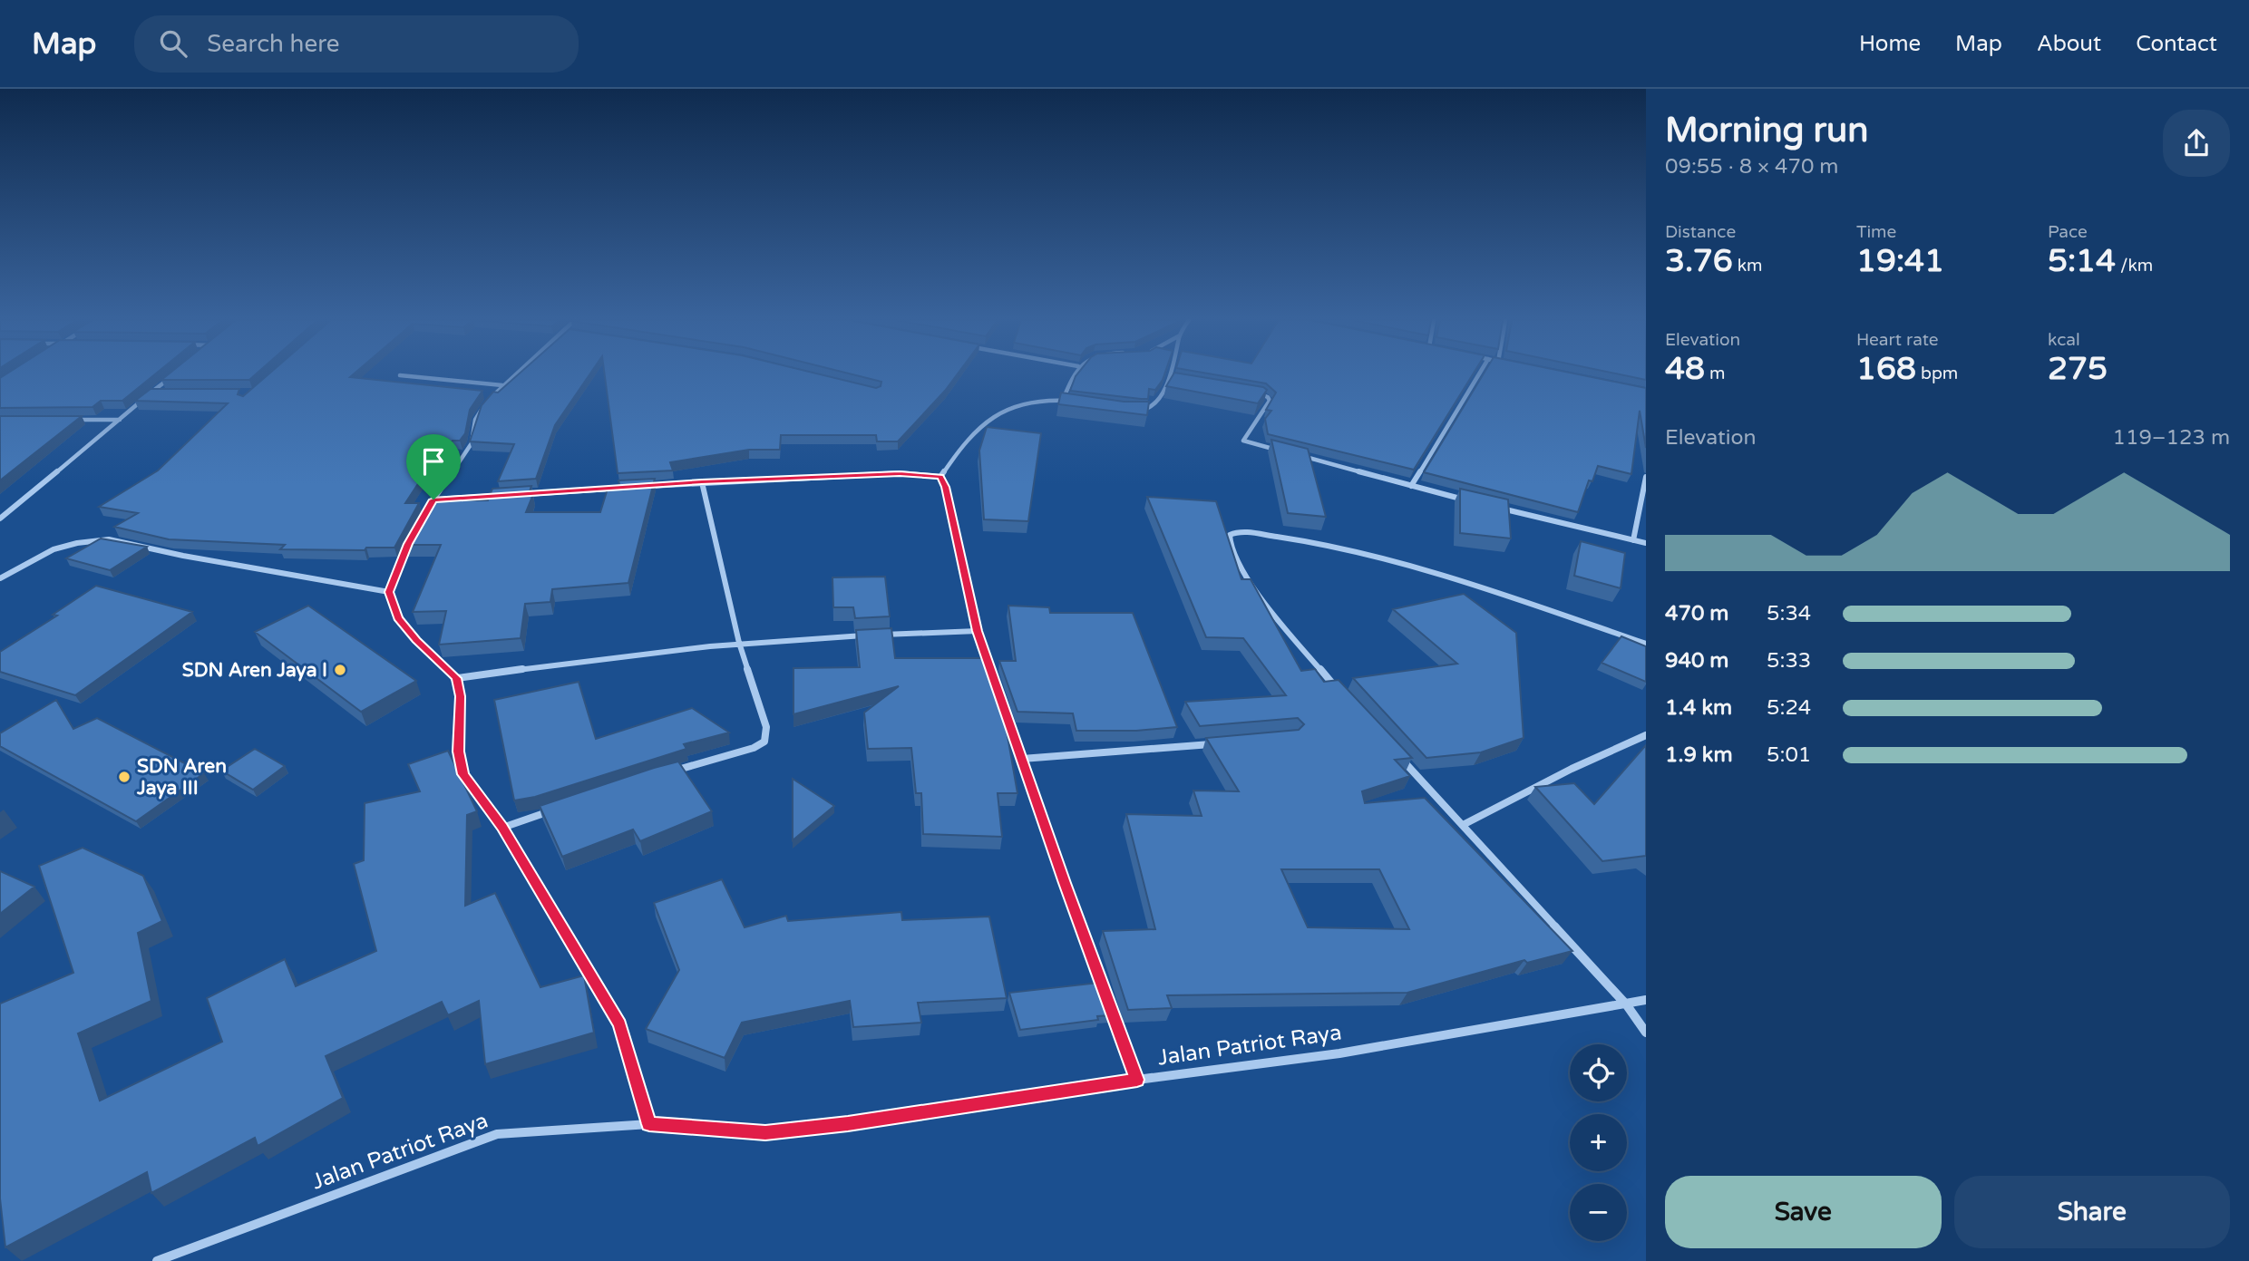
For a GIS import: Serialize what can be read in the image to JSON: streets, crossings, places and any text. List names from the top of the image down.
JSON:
{
  "streets": {
    "street": ["Jalan Patriot Raya"]
  },
  "places": ["SDN Aren Jaya I", "SDN Aren Jaya III"],
  "page": {
    "header": "Map",
    "search": "Search here",
    "nav": [
      "Home",
      "Map",
      "About",
      "Contact"
    ],
    "heading": ["Morning run", "09:55 · 8 × 470 m"],
    "stats": [
      ["Distance", "3.76 km"],
      ["Time", "19:41"],
      ["Pace", "5:14 /km"],
      ["Elevation", "48 m"],
      ["Heart rate", "168 bpm"],
      ["kcal", "275"]
    ],
    "chart": ["Elevation", "119–123 m"],
    "list": [
      {
        "name": "470 m",
        "note": "5:34"
      },
      {
        "name": "940 m",
        "note": "5:33"
      },
      {
        "name": "1.4 km",
        "note": "5:24"
      },
      {
        "name": "1.9 km",
        "note": "5:01"
      }
    ],
    "map_buttons": ["+", "−"],
    "buttons": ["Save", "Share"]
  }
}
